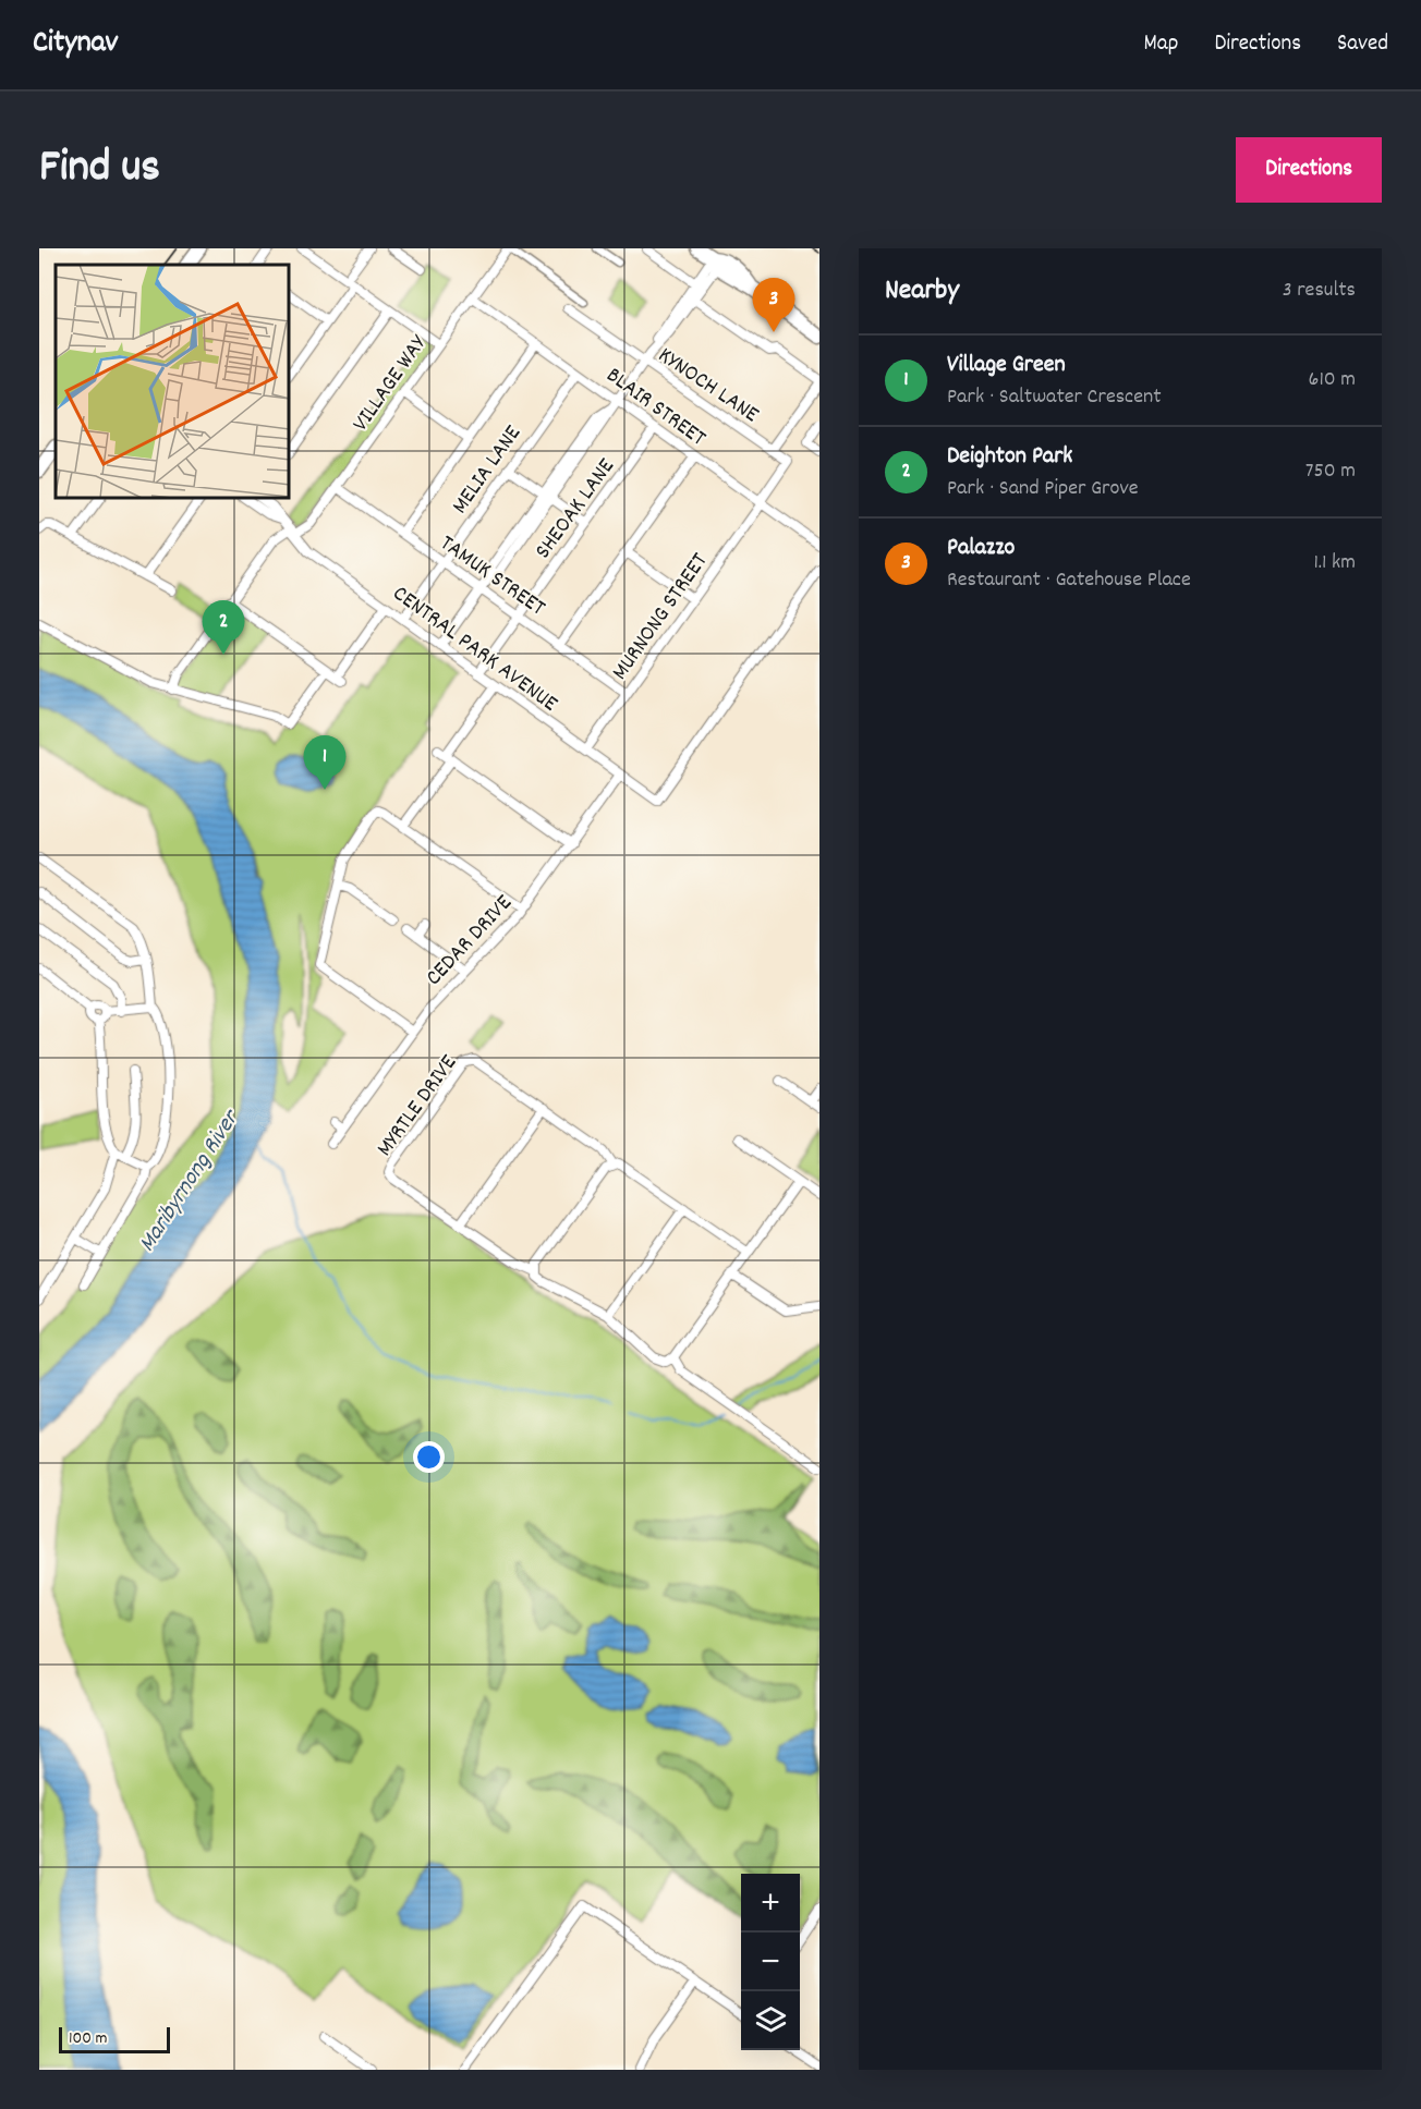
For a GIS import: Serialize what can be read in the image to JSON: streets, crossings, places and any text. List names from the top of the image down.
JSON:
{
  "streets": {
    "street": [
      "VILLAGE WAY",
      "KYNOCH LANE",
      "BLAIR STREET",
      "MELIA LANE",
      "SHEOAK LANE",
      "TAMUK STREET",
      "MURNONG STREET",
      "CENTRAL PARK AVENUE",
      "CEDAR DRIVE",
      "MYRTLE DRIVE"
    ]
  },
  "crossings": [
    ["VILLAGE WAY", "BLAIR STREET"],
    ["VILLAGE WAY", "TAMUK STREET"],
    ["VILLAGE WAY", "CENTRAL PARK AVENUE"],
    ["KYNOCH LANE", "BLAIR STREET"],
    ["KYNOCH LANE", "MURNONG STREET"],
    ["BLAIR STREET", "MELIA LANE"],
    ["BLAIR STREET", "SHEOAK LANE"],
    ["BLAIR STREET", "MURNONG STREET"],
    ["MELIA LANE", "TAMUK STREET"],
    ["MELIA LANE", "CENTRAL PARK AVENUE"],
    ["SHEOAK LANE", "TAMUK STREET"],
    ["SHEOAK LANE", "CENTRAL PARK AVENUE"],
    ["TAMUK STREET", "MURNONG STREET"],
    ["MURNONG STREET", "CENTRAL PARK AVENUE"],
    ["CENTRAL PARK AVENUE", "CEDAR DRIVE"]
  ],
  "water": ["Maribyrnong River"],
  "scale_bar": "100 m",
  "page": {
    "header": "Citynav",
    "nav": ["Map", "Directions", "Saved"],
    "title": "Find us",
    "buttons": "Directions",
    "heading": ["Nearby", "3 results"],
    "pins": ["3", "2", "1"],
    "list": [
      {
        "mark": "1",
        "name": "Village Green",
        "note": "Park · Saltwater Crescent",
        "value": "610 m"
      },
      {
        "mark": "2",
        "name": "Deighton Park",
        "note": "Park · Sand Piper Grove",
        "value": "750 m"
      },
      {
        "mark": "3",
        "name": "Palazzo",
        "note": "Restaurant · Gatehouse Place",
        "value": "1.1 km"
      }
    ],
    "map_buttons": ["+", "−"],
    "scale": "100 m"
  }
}
